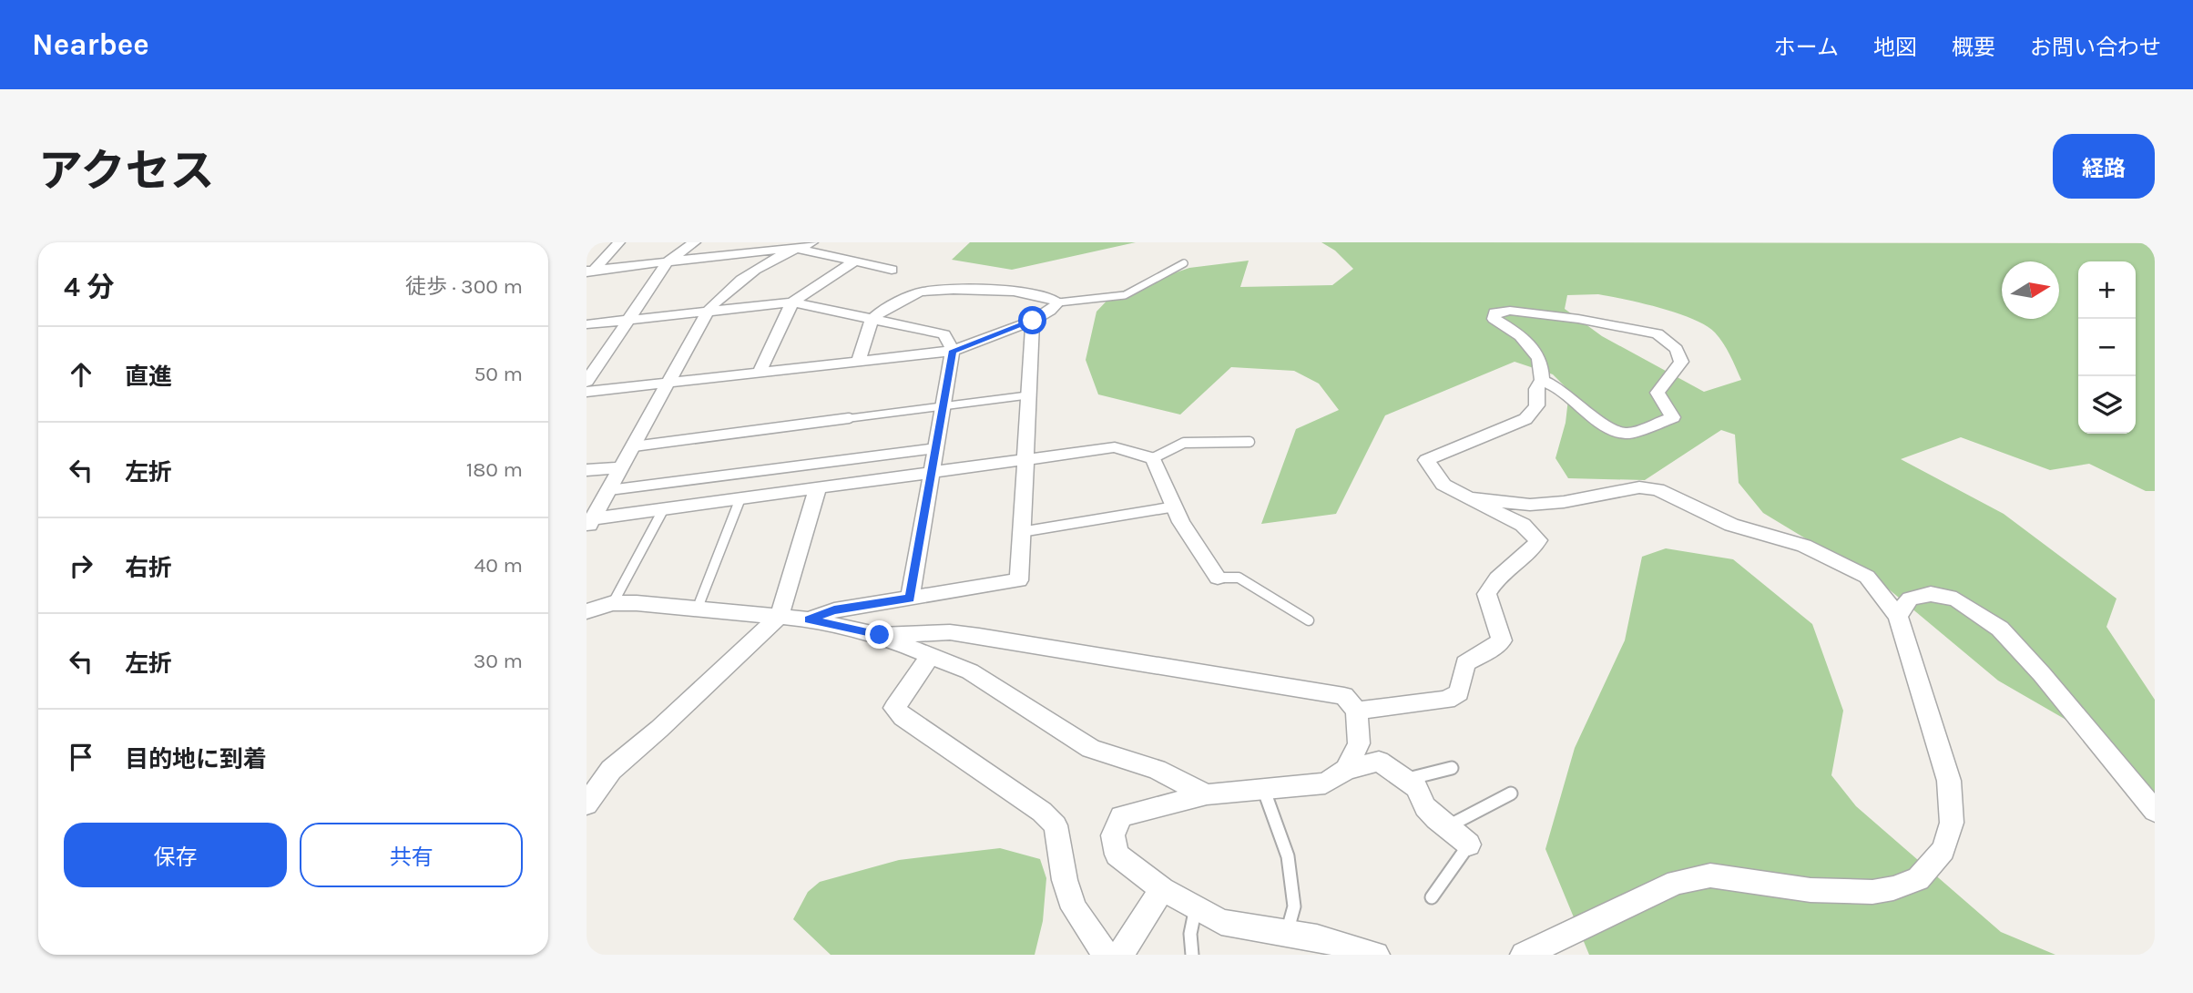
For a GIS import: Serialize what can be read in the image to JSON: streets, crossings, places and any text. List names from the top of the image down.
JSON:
{
  "north": "right",
  "page": {
    "header": "Nearbee",
    "nav": [
      "ホーム",
      "地図",
      "概要",
      "お問い合わせ"
    ],
    "title": "アクセス",
    "buttons": [
      "経路",
      ["保存", "共有"]
    ],
    "heading": ["4 分", "徒歩 · 300 m"],
    "map_buttons": ["+", "−"],
    "list": [
      ["直進", "50 m"],
      ["左折", "180 m"],
      ["右折", "40 m"],
      ["左折", "30 m"],
      "目的地に到着"
    ]
  }
}
